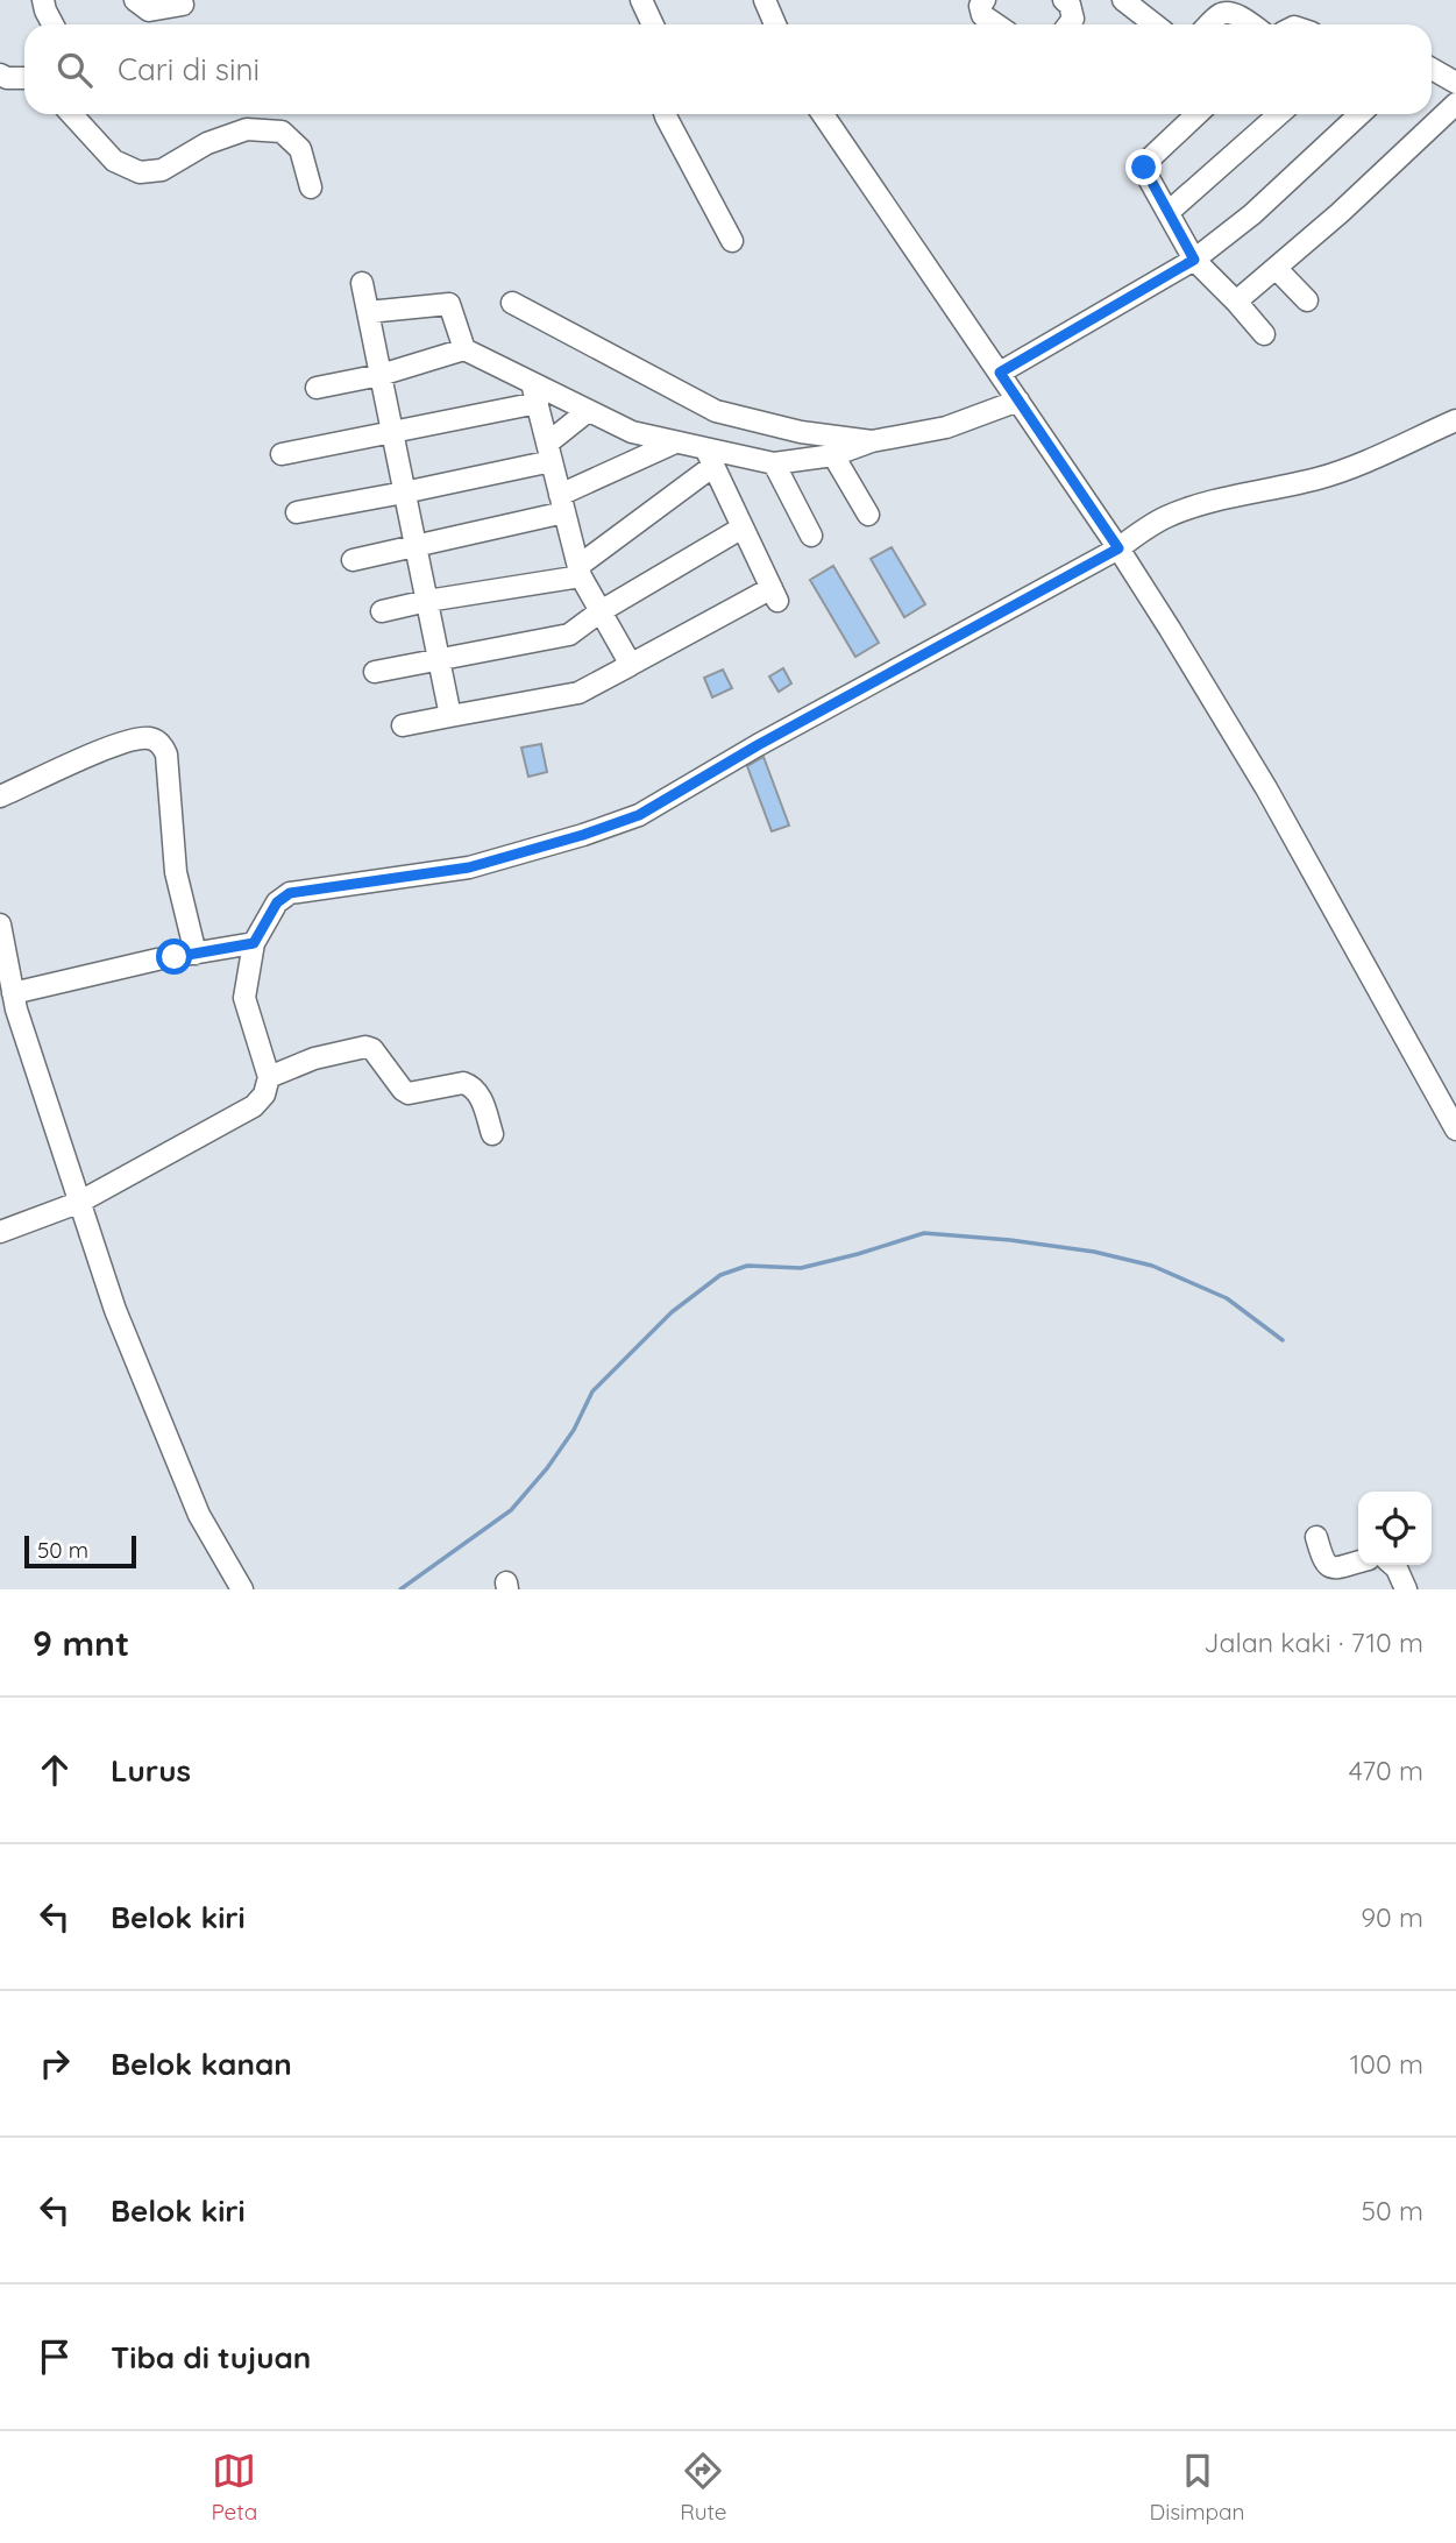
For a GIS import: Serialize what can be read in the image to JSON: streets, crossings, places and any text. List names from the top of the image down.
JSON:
{
  "scale_bar": "50 m",
  "page": {
    "search": "Cari di sini",
    "scale": "50 m",
    "heading": ["9 mnt", "Jalan kaki · 710 m"],
    "list": [
      ["Lurus", "470 m"],
      ["Belok kiri", "90 m"],
      ["Belok kanan", "100 m"],
      ["Belok kiri", "50 m"],
      "Tiba di tujuan"
    ],
    "nav": ["Peta", "Rute", "Disimpan"]
  }
}
